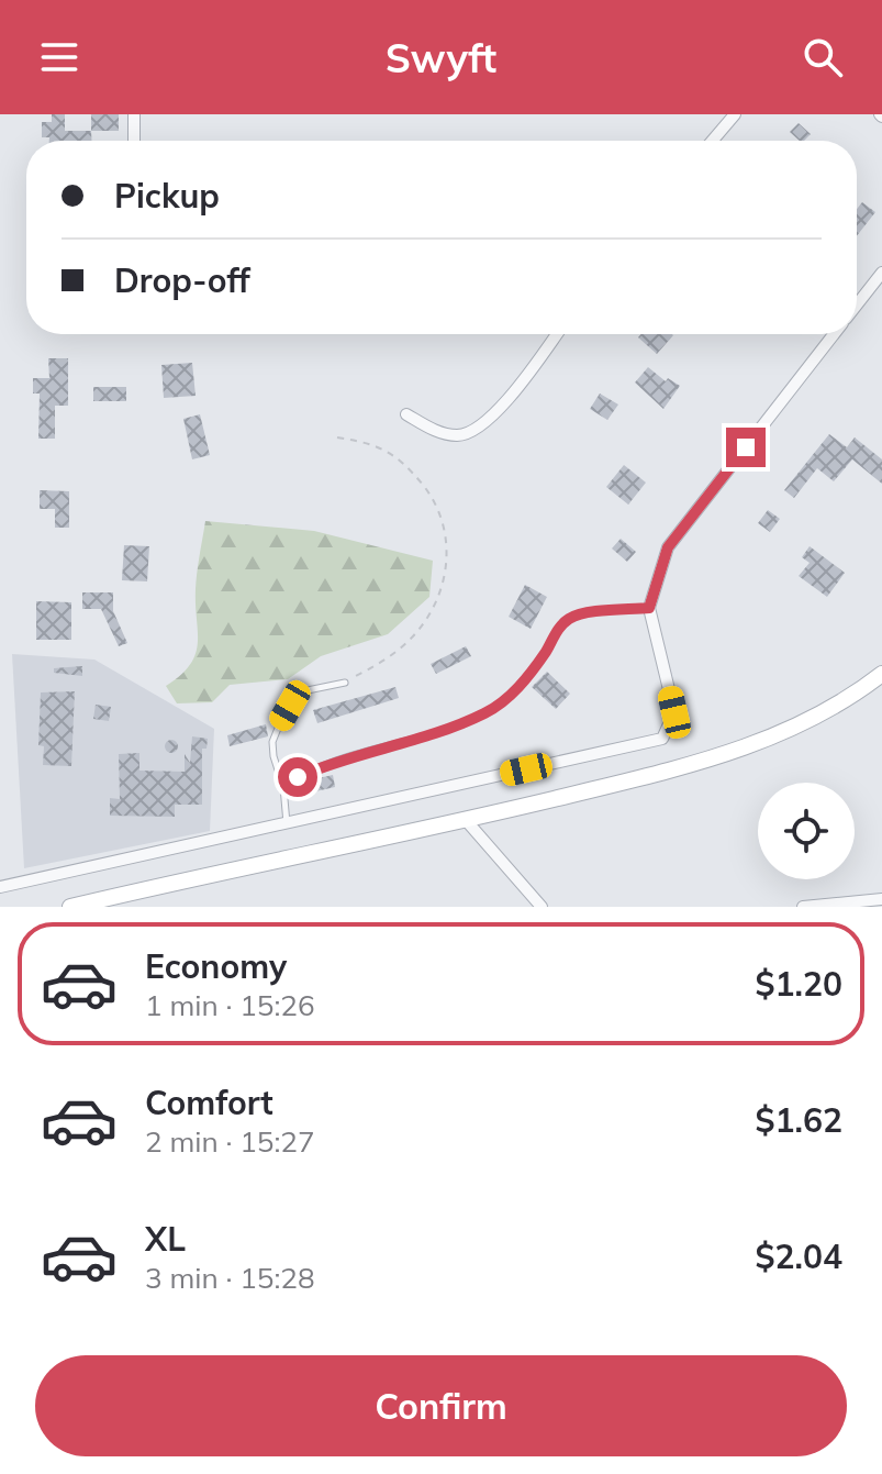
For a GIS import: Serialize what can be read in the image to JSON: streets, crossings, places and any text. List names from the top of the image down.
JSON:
{
  "page": {
    "header": "Swyft",
    "banner": ["Pickup", "Drop-off"],
    "list": [
      {
        "name": "Economy",
        "note": "1 min · 15:26",
        "value": "$1.20"
      },
      {
        "name": "Comfort",
        "note": "2 min · 15:27",
        "value": "$1.62"
      },
      {
        "name": "XL",
        "note": "3 min · 15:28",
        "value": "$2.04"
      }
    ],
    "buttons": "Confirm"
  }
}
